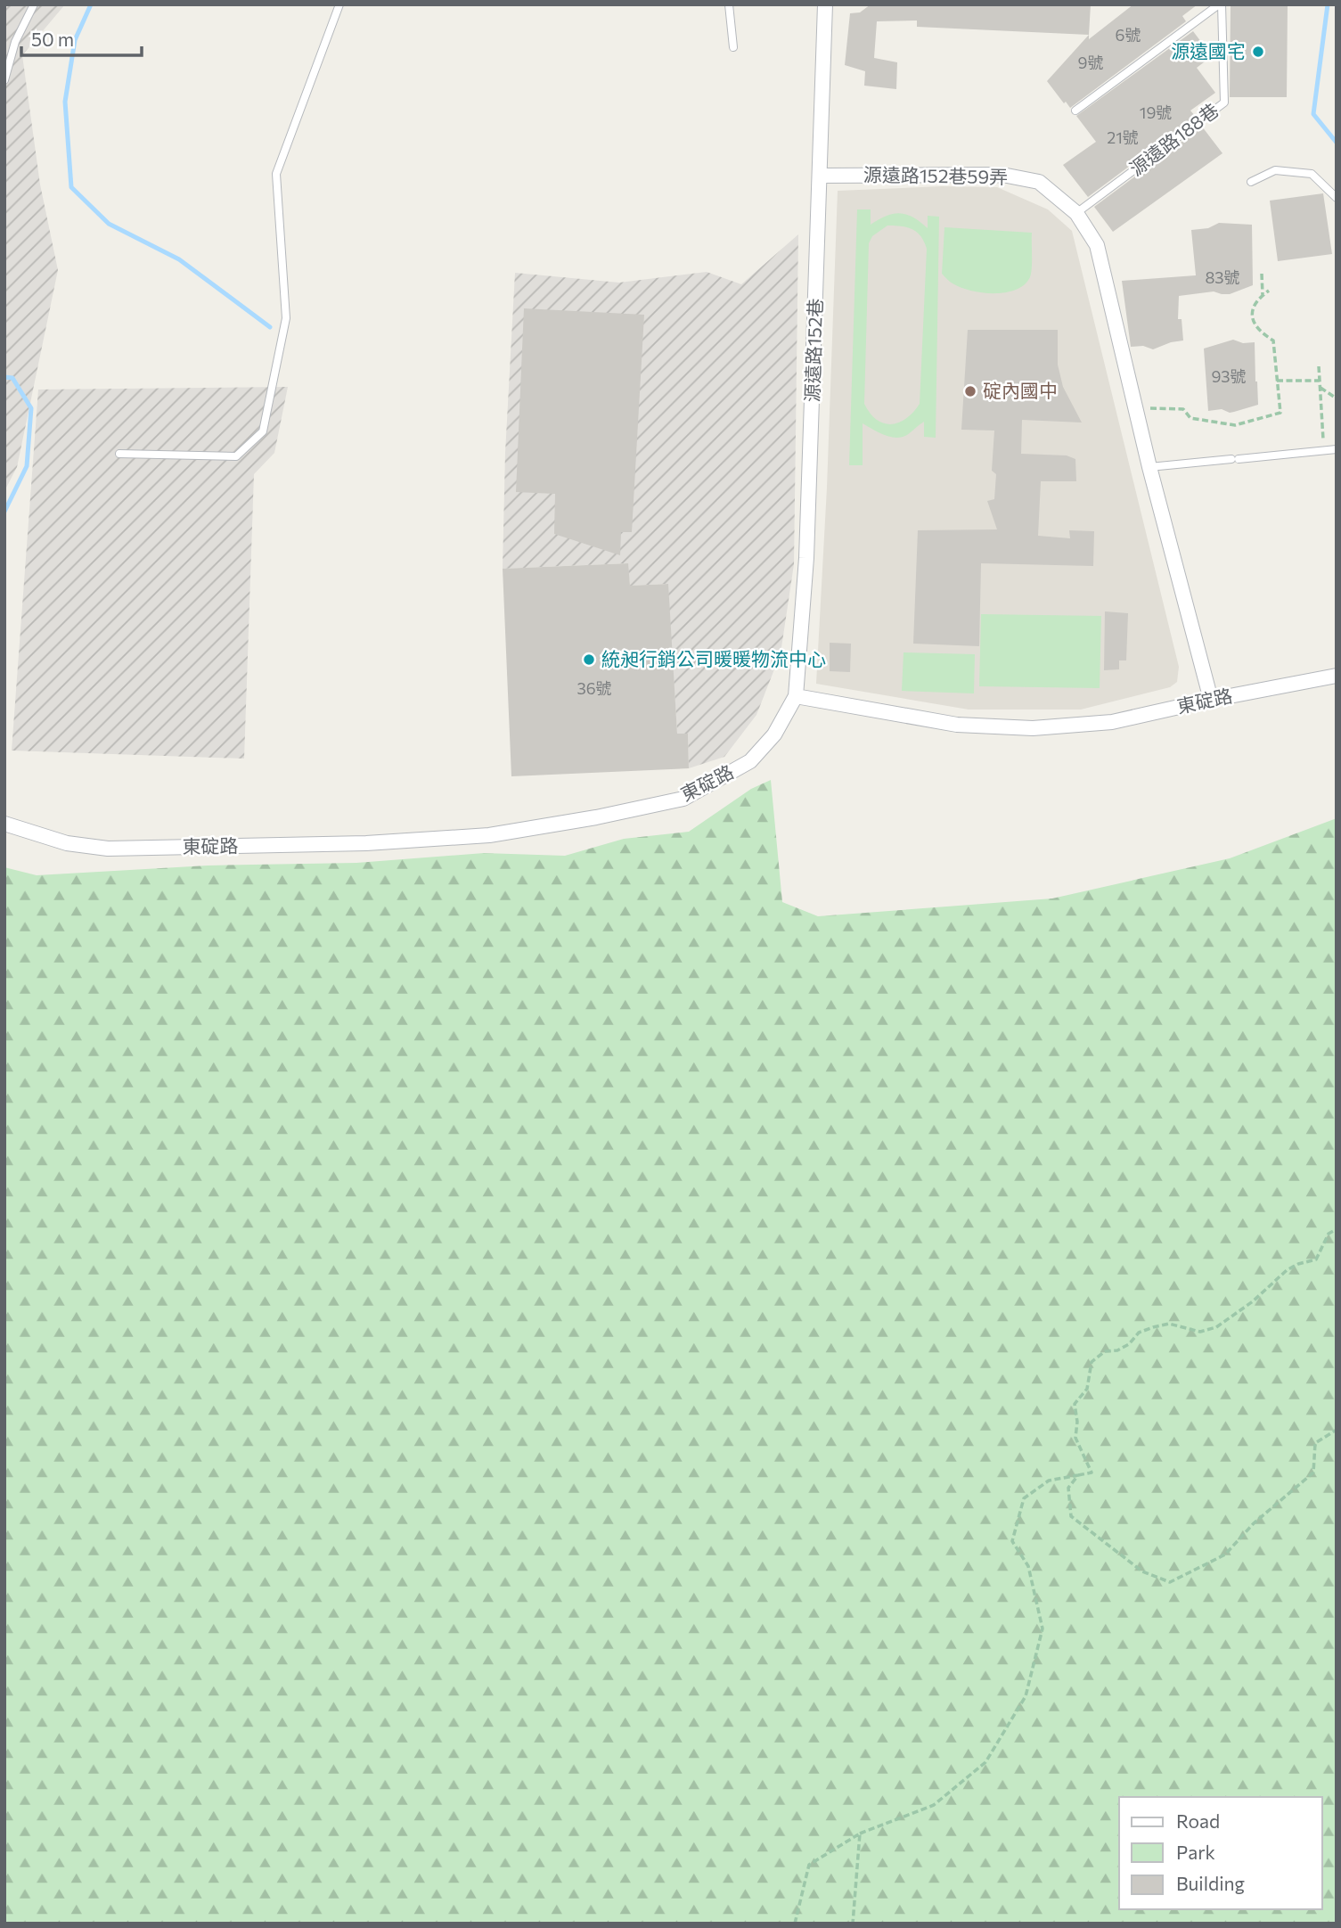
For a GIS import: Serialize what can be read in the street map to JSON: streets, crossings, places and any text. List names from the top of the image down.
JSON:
{
  "streets": {
    "street": ["源遠路152巷59弄", "源遠路152巷", "東碇路"],
    "lane": ["源遠路188巷"]
  },
  "crossings": [
    ["源遠路188巷", "源遠路152巷59弄"],
    ["源遠路152巷59弄", "源遠路152巷"],
    ["源遠路152巷59弄", "東碇路"],
    ["源遠路152巷", "東碇路"]
  ],
  "places": ["源遠國宅", "碇內國中", "統昶行銷公司暖暖物流中心"],
  "house_numbers": [
    "6號",
    "9號",
    "19號",
    "21號",
    "83號",
    "93號",
    "36號"
  ],
  "legend": ["Road", "Park", "Building"],
  "scale_bar": "50 m"
}
